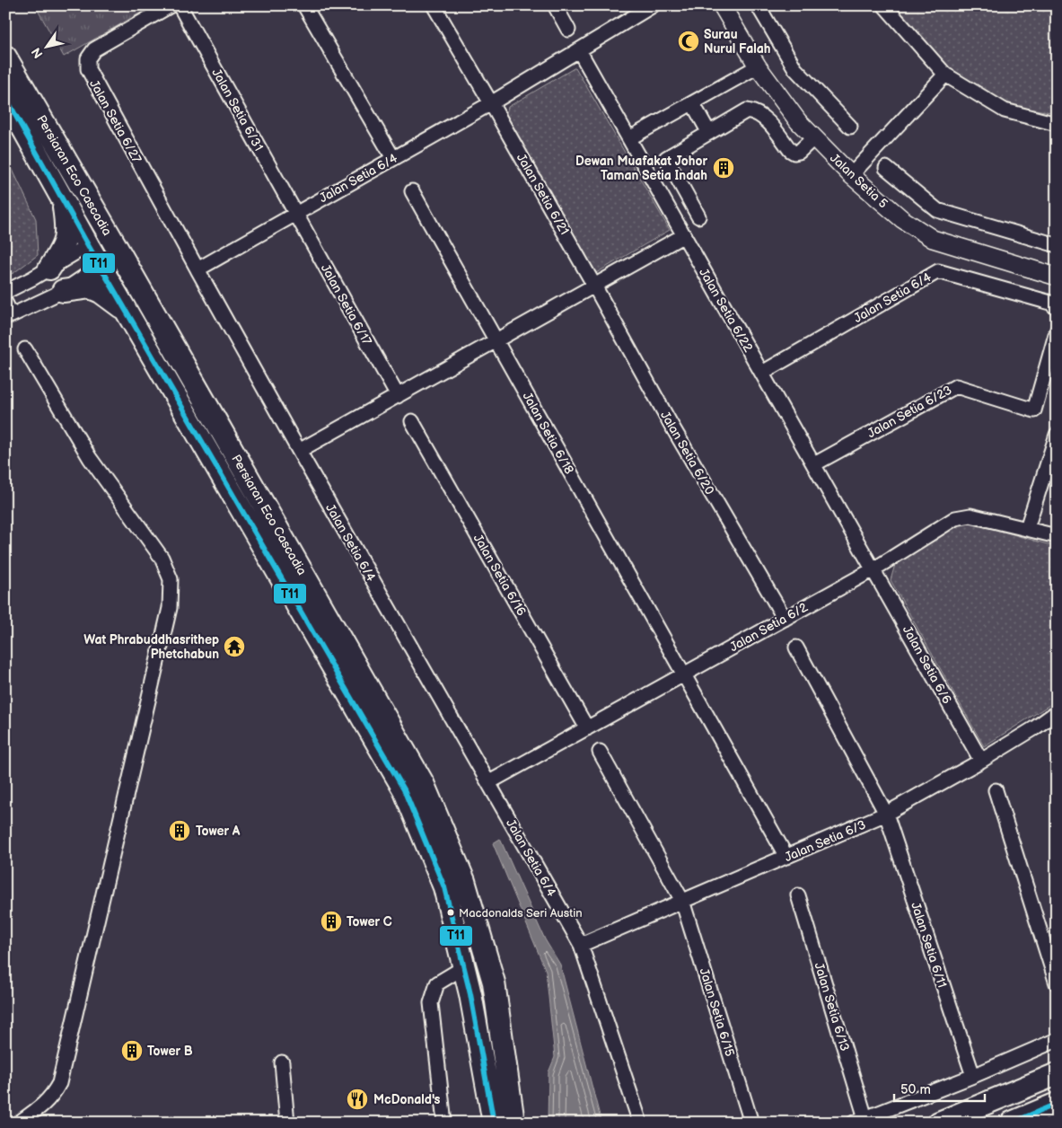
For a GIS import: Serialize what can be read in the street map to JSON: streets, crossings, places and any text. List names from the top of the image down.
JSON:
{
  "streets": {
    "main road": ["Persiaran Eco Cascadia"],
    "street": [
      "Jalan Setia 6/31",
      "Jalan Setia 6/27",
      "Jalan Setia 6/4",
      "Jalan Setia 5",
      "Jalan Setia 6/21",
      "Jalan Setia 6/17",
      "Jalan Setia 6/22",
      "Jalan Setia 6/23",
      "Jalan Setia 6/18",
      "Jalan Setia 6/20",
      "Jalan Setia 6/16",
      "Jalan Setia 6/2",
      "Jalan Setia 6/6",
      "Jalan Setia 6/3",
      "Jalan Setia 6/11",
      "Jalan Setia 6/13",
      "Jalan Setia 6/15"
    ]
  },
  "crossings": [
    ["Jalan Setia 6/31", "Jalan Setia 6/4"],
    ["Jalan Setia 6/31", "Jalan Setia 6/17"],
    ["Jalan Setia 6/27", "Jalan Setia 6/4"],
    ["Jalan Setia 6/4", "Jalan Setia 6/21"],
    ["Jalan Setia 6/4", "Jalan Setia 6/17"],
    ["Jalan Setia 6/4", "Jalan Setia 6/22"],
    ["Jalan Setia 6/4", "Jalan Setia 6/2"],
    ["Jalan Setia 6/4", "Jalan Setia 6/3"],
    ["Jalan Setia 6/21", "Jalan Setia 6/20"],
    ["Jalan Setia 6/22", "Jalan Setia 6/23"],
    ["Jalan Setia 6/22", "Jalan Setia 6/2"],
    ["Jalan Setia 6/22", "Jalan Setia 6/6"],
    ["Jalan Setia 6/18", "Jalan Setia 6/2"],
    ["Jalan Setia 6/18", "Jalan Setia 6/3"],
    ["Jalan Setia 6/20", "Jalan Setia 6/2"],
    ["Jalan Setia 6/16", "Jalan Setia 6/2"],
    ["Jalan Setia 6/2", "Jalan Setia 6/6"],
    ["Jalan Setia 6/6", "Jalan Setia 6/3"],
    ["Jalan Setia 6/3", "Jalan Setia 6/11"],
    ["Jalan Setia 6/3", "Jalan Setia 6/15"]
  ],
  "places": {
    "mosque": ["Surau Nurul Falah"],
    "building": [
      "Dewan Muafakat Johor Taman Setia Indah",
      "Tower A",
      "Tower C",
      "Tower B"
    ],
    "temple": ["Wat Phrabuddhasrithep Phetchabun"],
    "other": ["Macdonalds Seri Austin"],
    "restaurant": ["McDonald's"]
  },
  "lines": ["transit line T11"],
  "scale_bar": "50 m",
  "north": "bottom left"
}
